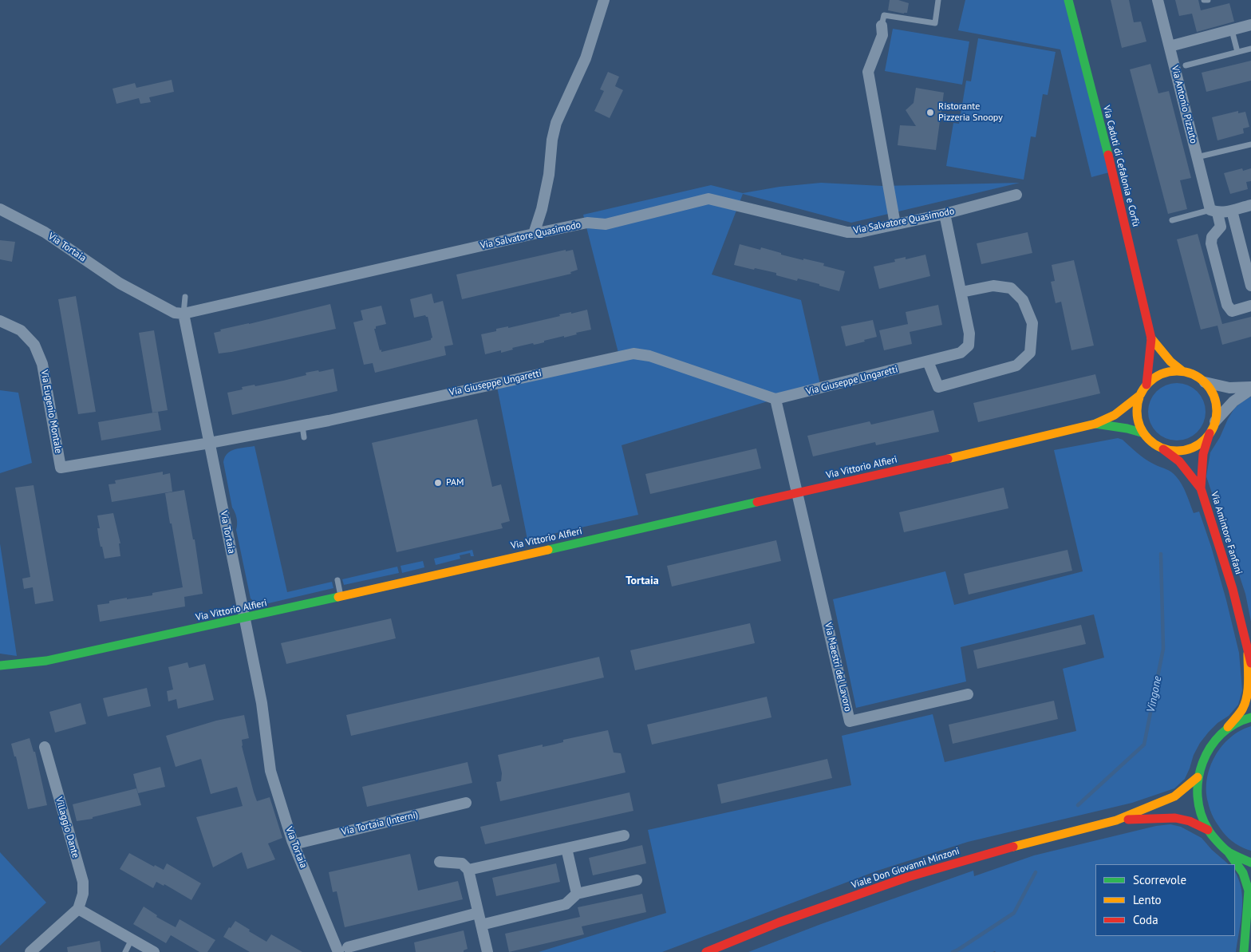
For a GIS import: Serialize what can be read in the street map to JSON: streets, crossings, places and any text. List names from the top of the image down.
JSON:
{
  "streets": {
    "street": [
      "Via Antonio Pizzuto",
      "Via Caduti di Cefalonia e Corfù",
      "Via Salvatore Quasimodo",
      "Via Tortaia",
      "Via Giuseppe Ungaretti",
      "Via Eugenio Montale",
      "Via Vittorio Alfieri",
      "Via Amintore Fanfani",
      "Via Maestri del Lavoro",
      "Via Tortaia (Interni)",
      "Villaggio Dante",
      "Viale Don Giovanni Minzoni"
    ]
  },
  "crossings": [
    ["Via Caduti di Cefalonia e Corfù", "Via Vittorio Alfieri"],
    ["Via Caduti di Cefalonia e Corfù", "Via Amintore Fanfani"],
    ["Via Salvatore Quasimodo", "Via Tortaia"],
    ["Via Salvatore Quasimodo", "Via Giuseppe Ungaretti"],
    ["Via Tortaia", "Via Giuseppe Ungaretti"],
    ["Via Tortaia", "Via Eugenio Montale"],
    ["Via Tortaia", "Via Vittorio Alfieri"],
    ["Via Tortaia", "Via Tortaia (Interni)"],
    ["Via Giuseppe Ungaretti", "Via Eugenio Montale"],
    ["Via Vittorio Alfieri", "Via Amintore Fanfani"],
    ["Via Vittorio Alfieri", "Via Maestri del Lavoro"],
    ["Via Amintore Fanfani", "Viale Don Giovanni Minzoni"]
  ],
  "districts": ["Tortaia"],
  "water": ["Vingone"],
  "places": ["Ristorante Pizzeria Snoopy", "PAM"],
  "legend": ["Scorrevole", "Lento", "Coda"]
}
